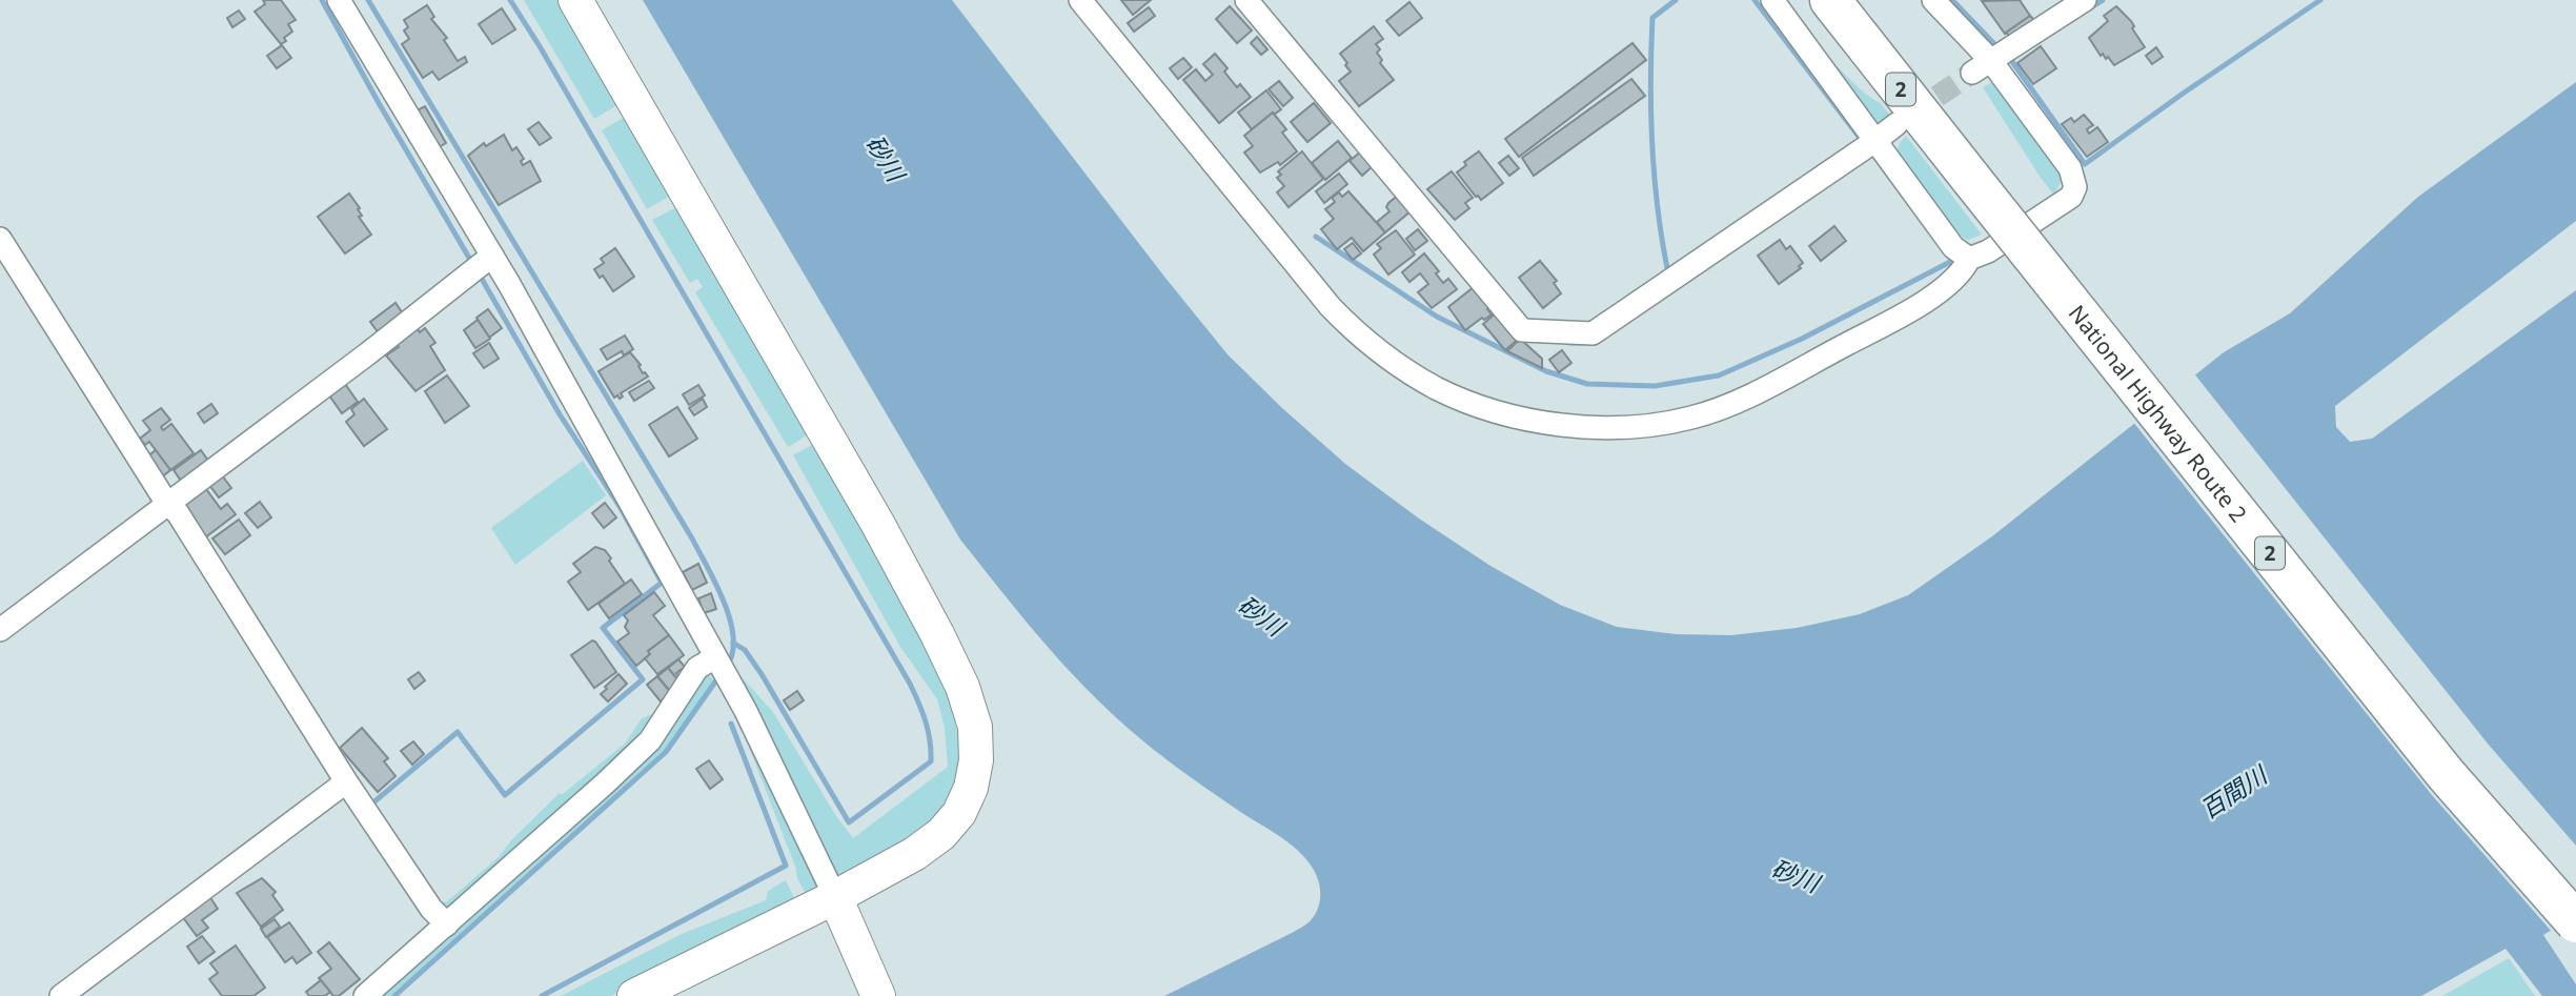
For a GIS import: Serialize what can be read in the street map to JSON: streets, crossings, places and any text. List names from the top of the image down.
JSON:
{
  "streets": {
    "highway": ["2", "National Highway Route 2"]
  },
  "water": ["砂川", "百間川"]
}
